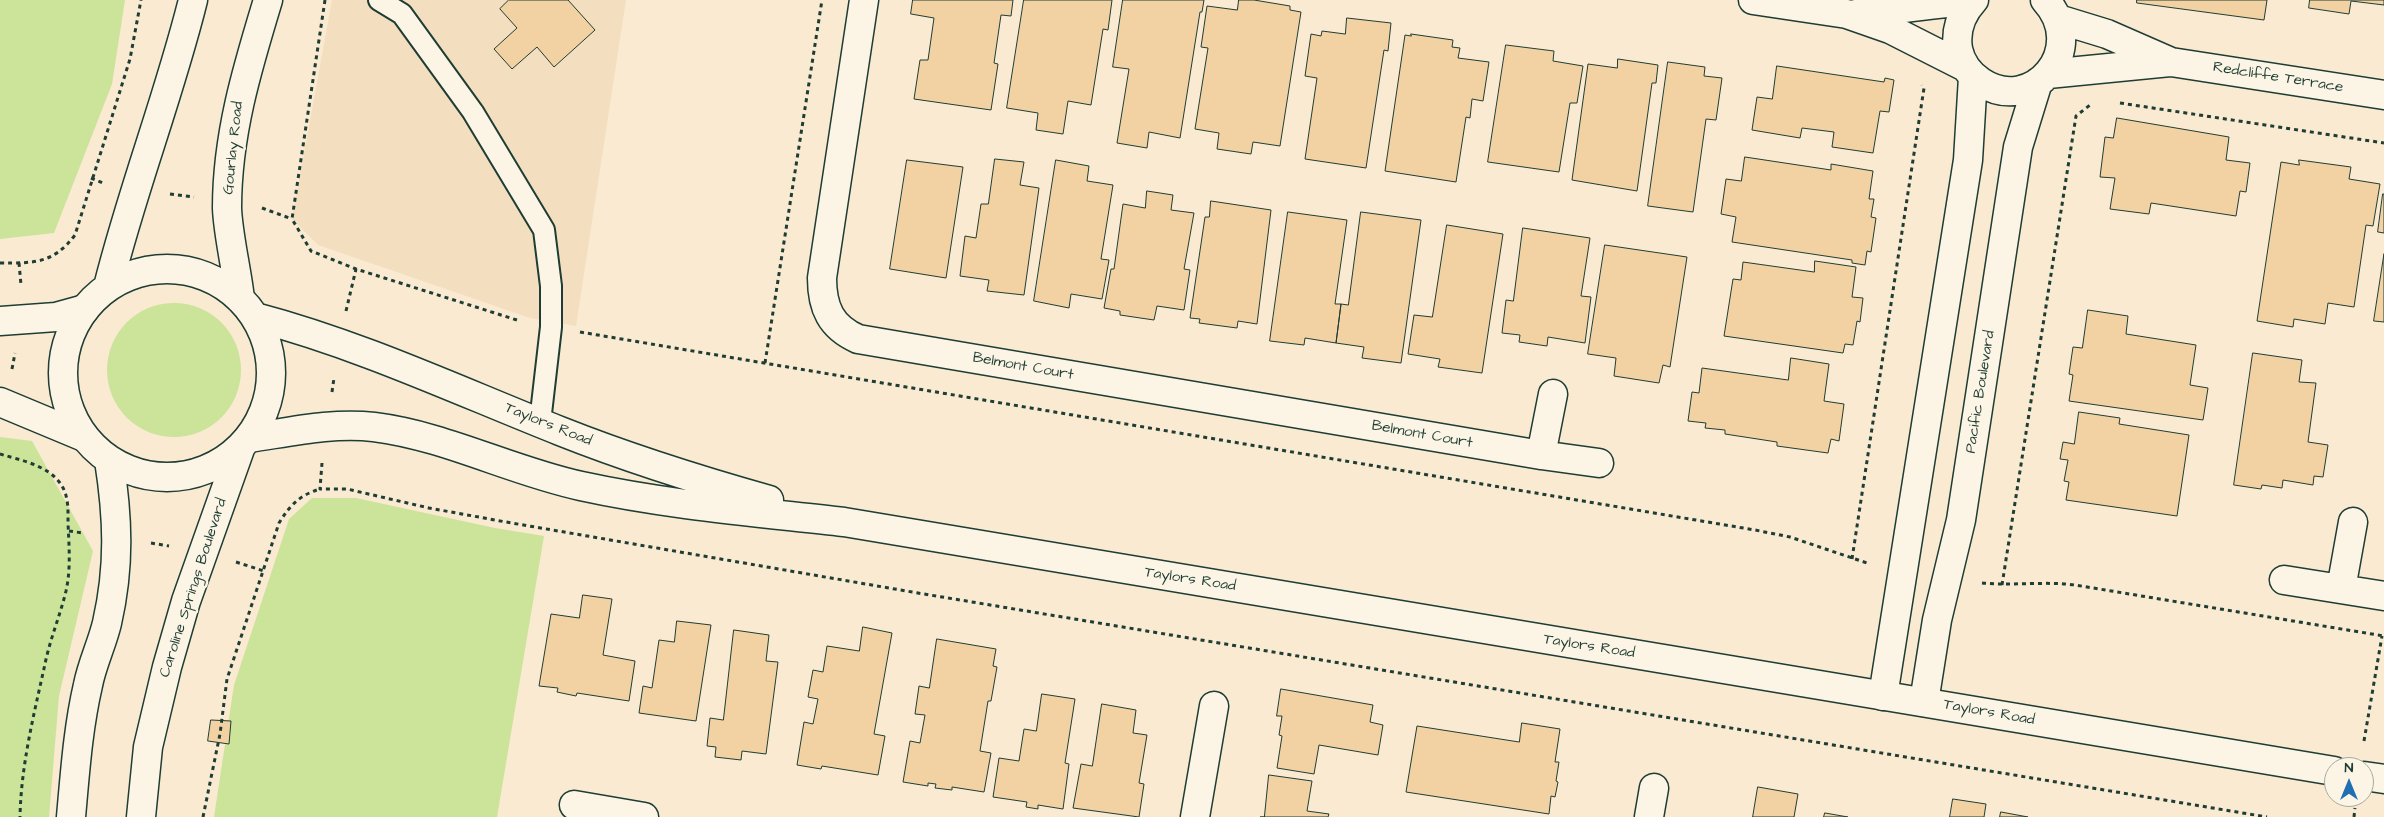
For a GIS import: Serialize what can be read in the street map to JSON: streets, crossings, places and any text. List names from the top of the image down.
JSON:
{
  "streets": {
    "main road": [
      "Redcliffe Terrace",
      "Gourlay Road",
      "Belmont Court",
      "Pacific Boulevard",
      "Taylors Road",
      "Caroline Springs Boulevard"
    ]
  },
  "crossings": [
    ["Redcliffe Terrace", "Pacific Boulevard"],
    ["Gourlay Road", "Taylors Road"],
    ["Gourlay Road", "Caroline Springs Boulevard"],
    ["Pacific Boulevard", "Taylors Road"],
    ["Taylors Road", "Caroline Springs Boulevard"]
  ],
  "north": "top"
}
